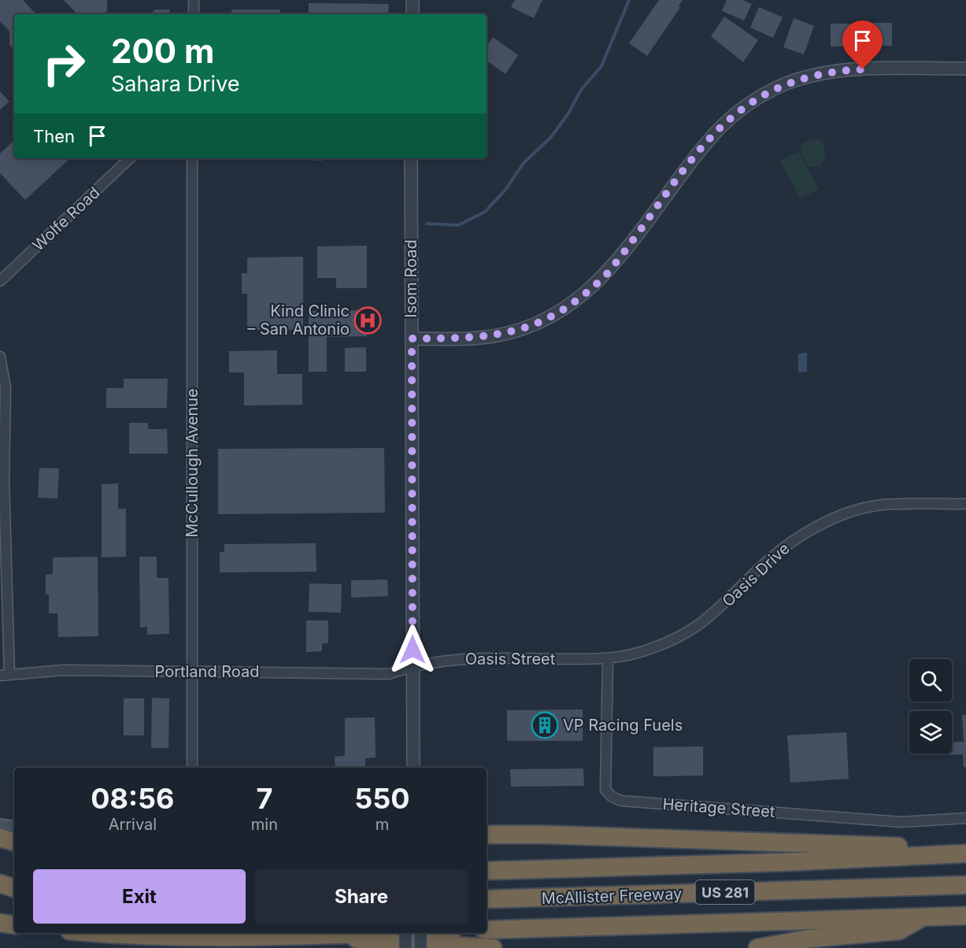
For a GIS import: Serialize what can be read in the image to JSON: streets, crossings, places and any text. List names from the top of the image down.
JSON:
{
  "streets": {
    "highway": ["US 281", "McAllister Freeway"],
    "street": [
      "Wolfe Road",
      "Isom Road",
      "McCullough Avenue",
      "Oasis Drive",
      "Oasis Street",
      "Portland Road",
      "Heritage Street"
    ]
  },
  "crossings": [
    ["Isom Road", "Oasis Street"],
    ["Isom Road", "Portland Road"],
    ["McCullough Avenue", "Portland Road"],
    ["Oasis Drive", "Oasis Street"],
    ["Oasis Drive", "Heritage Street"],
    ["Oasis Street", "Portland Road"],
    ["Oasis Street", "Heritage Street"]
  ],
  "places": {
    "hospital": ["Kind Clinic – San Antonio"],
    "building": ["VP Racing Fuels"]
  },
  "page": {
    "turn": ["200 m", "Sahara Drive"],
    "then": "Then",
    "eta": [
      "08:56",
      "Arrival",
      "7",
      "min",
      "550",
      "m"
    ],
    "buttons": ["Exit", "Share"]
  }
}
